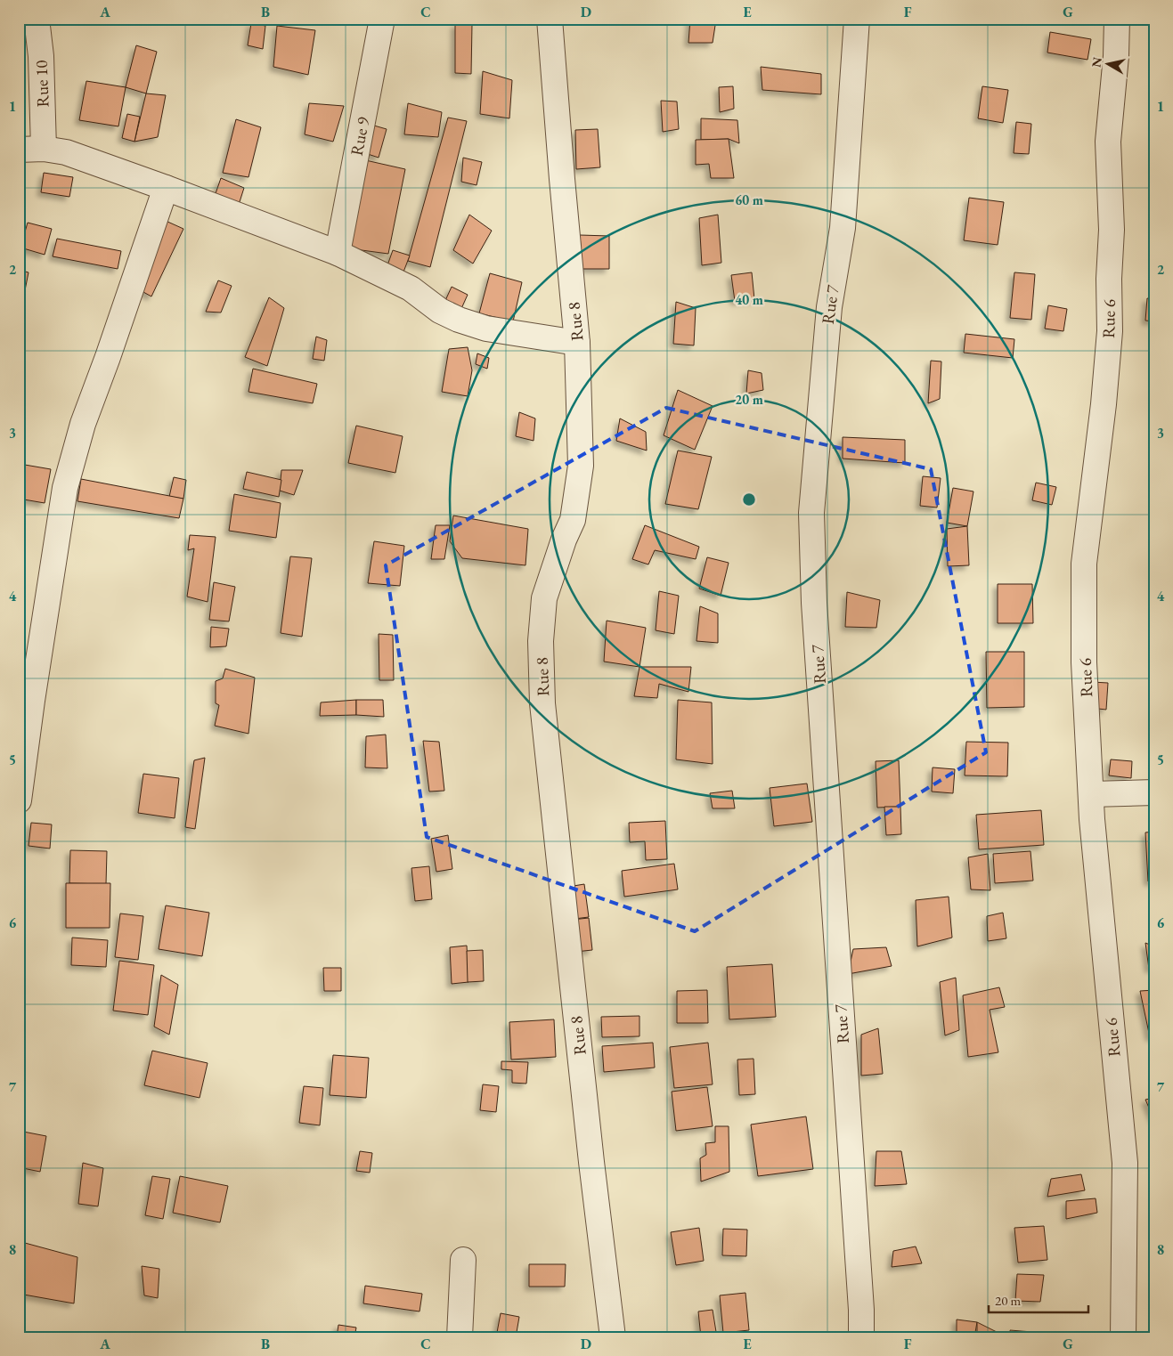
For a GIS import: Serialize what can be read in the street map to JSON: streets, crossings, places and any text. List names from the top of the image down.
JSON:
{
  "streets": {
    "street": [
      "Rue 10",
      "Rue 9",
      "Rue 7",
      "Rue 6",
      "Rue 8"
    ]
  },
  "scale_bar": "20 m",
  "north": "left",
  "grid": {
    "columns": [
      "A",
      "B",
      "C",
      "D",
      "E",
      "F",
      "G"
    ],
    "rows": [
      "1",
      "2",
      "3",
      "4",
      "5",
      "6",
      "7",
      "8"
    ]
  },
  "rings": ["60 m", "40 m", "20 m"]
}
